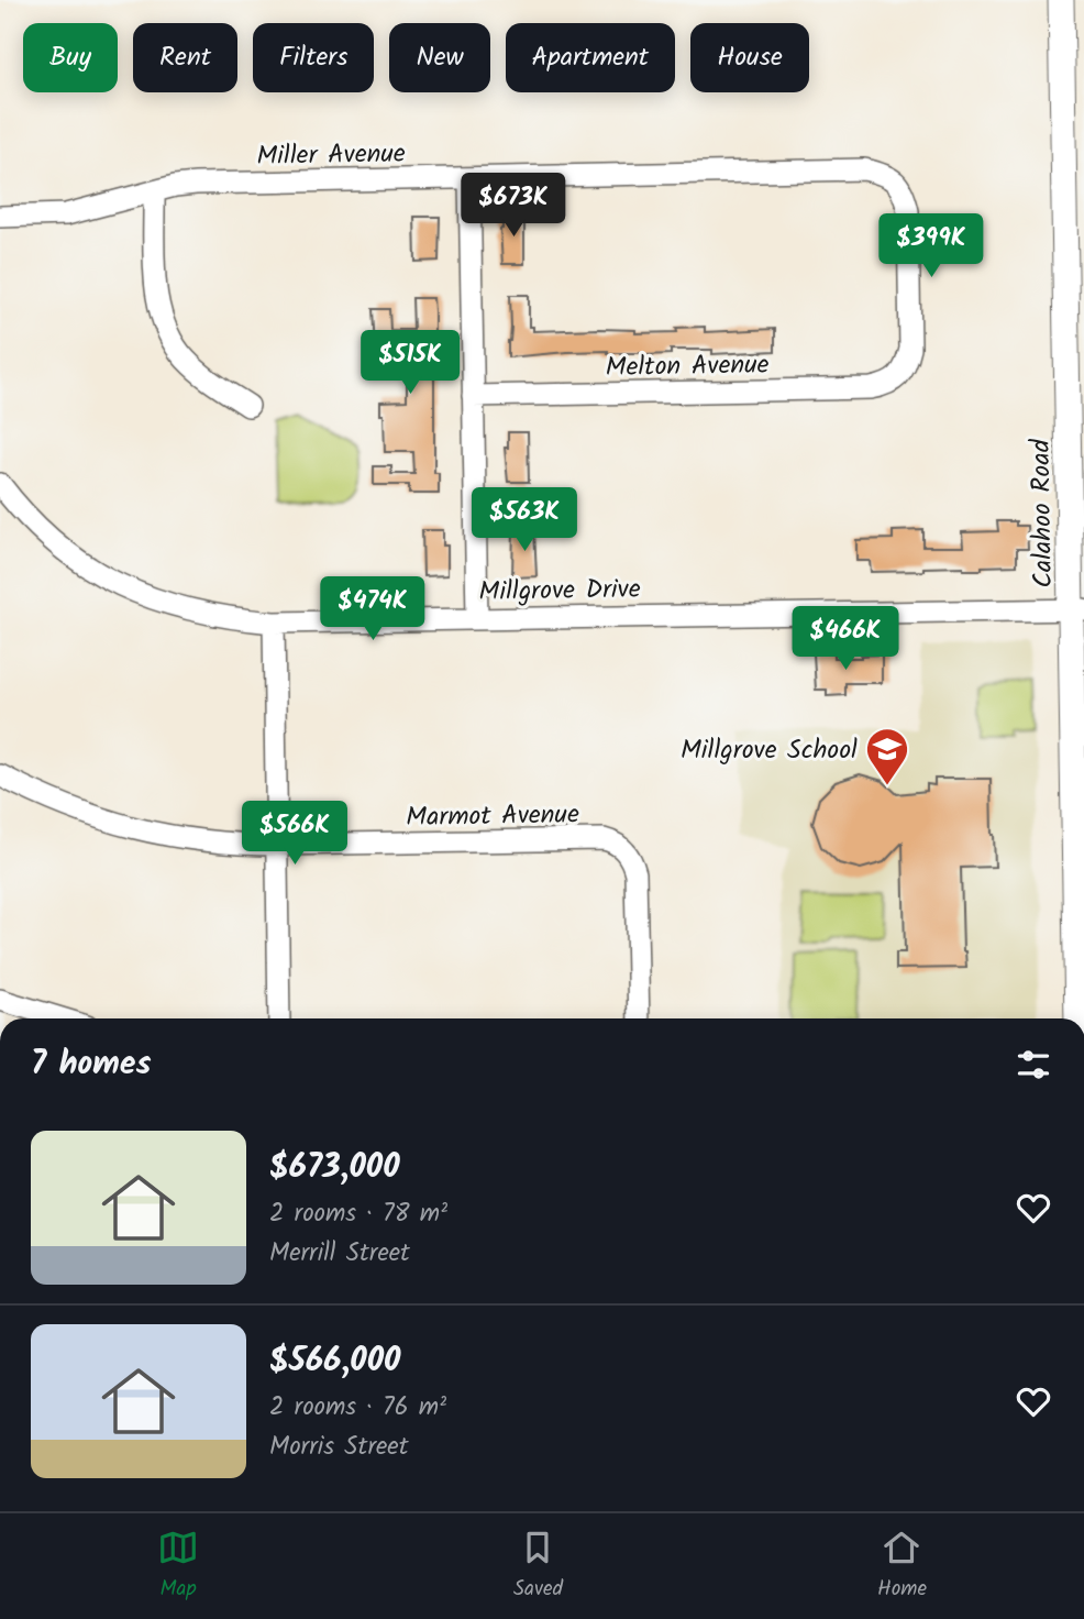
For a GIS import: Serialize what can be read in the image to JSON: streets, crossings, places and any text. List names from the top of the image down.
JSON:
{
  "streets": {
    "main road": ["Calahoo Road"],
    "street": [
      "Miller Avenue",
      "Melton Avenue",
      "Millgrove Drive",
      "Marmot Avenue"
    ]
  },
  "crossings": [
    ["Miller Avenue", "Melton Avenue"],
    ["Calahoo Road", "Millgrove Drive"]
  ],
  "places": {
    "school or university": ["Millgrove School"]
  },
  "page": {
    "chip": [
      "Buy",
      "Rent",
      "Filters",
      "New",
      "Apartment",
      "House"
    ],
    "price": [
      "$673K",
      "$399K",
      "$515K",
      "$563K",
      "$474K",
      "$466K",
      "$566K"
    ],
    "heading": "7 homes",
    "list": [
      {
        "name": "$673,000",
        "note": "2 rooms · 78 m² · Merrill Street"
      },
      {
        "name": "$566,000",
        "note": "2 rooms · 76 m² · Morris Street"
      }
    ],
    "tabs": ["Map", "Saved", "Home"]
  }
}
